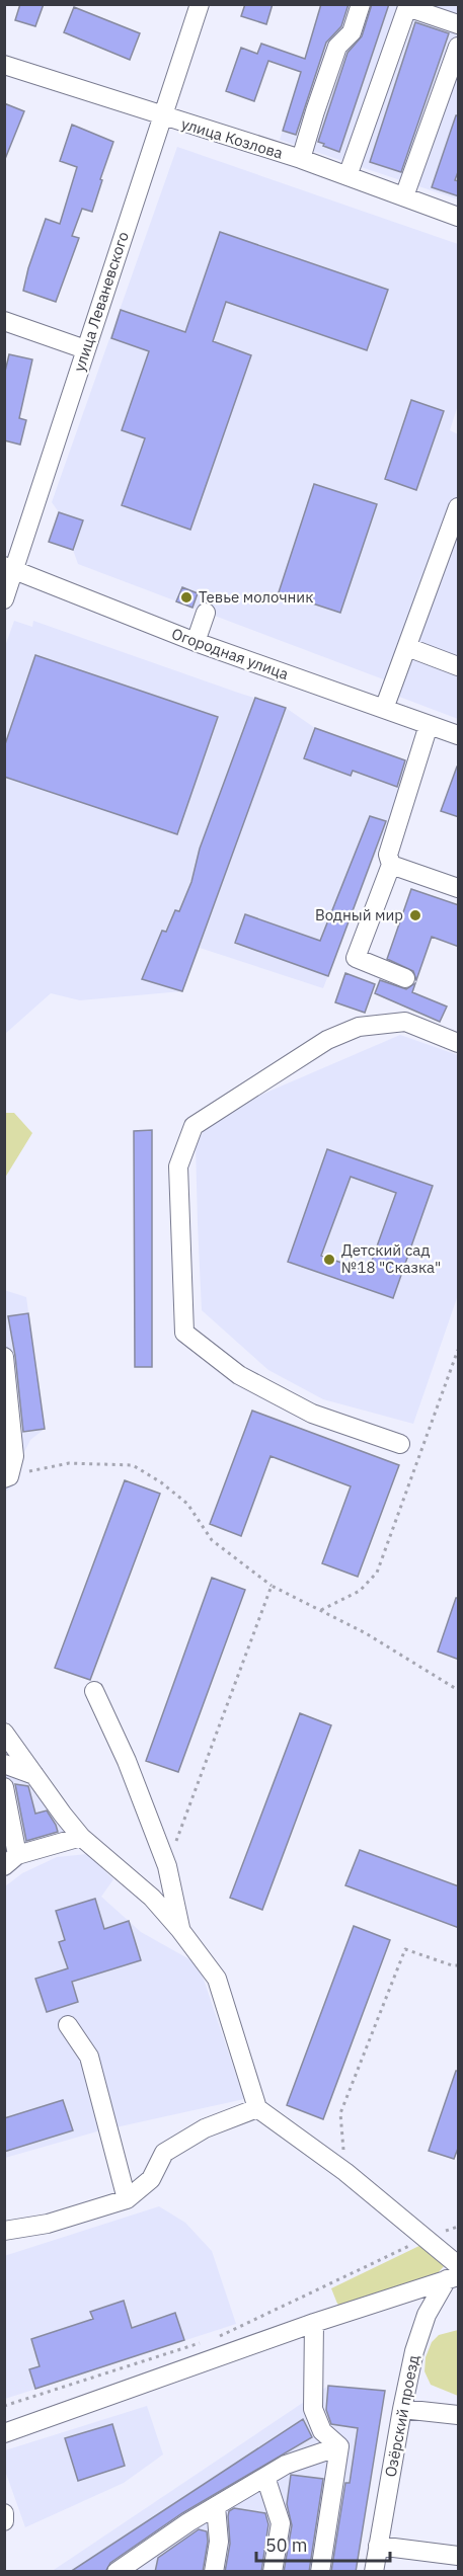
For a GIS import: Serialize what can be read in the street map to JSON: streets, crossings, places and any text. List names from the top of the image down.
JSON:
{
  "streets": {
    "street": [
      "улица Козлова",
      "улица Леваневского",
      "Огородная улица",
      "Озёрский проезд"
    ]
  },
  "crossings": [
    ["улица Козлова", "улица Леваневского"],
    ["улица Леваневского", "Огородная улица"]
  ],
  "places": ["Тевье молочник", "Водный мир", "Детский сад №18 \"Сказка\""],
  "scale_bar": "50 m"
}
